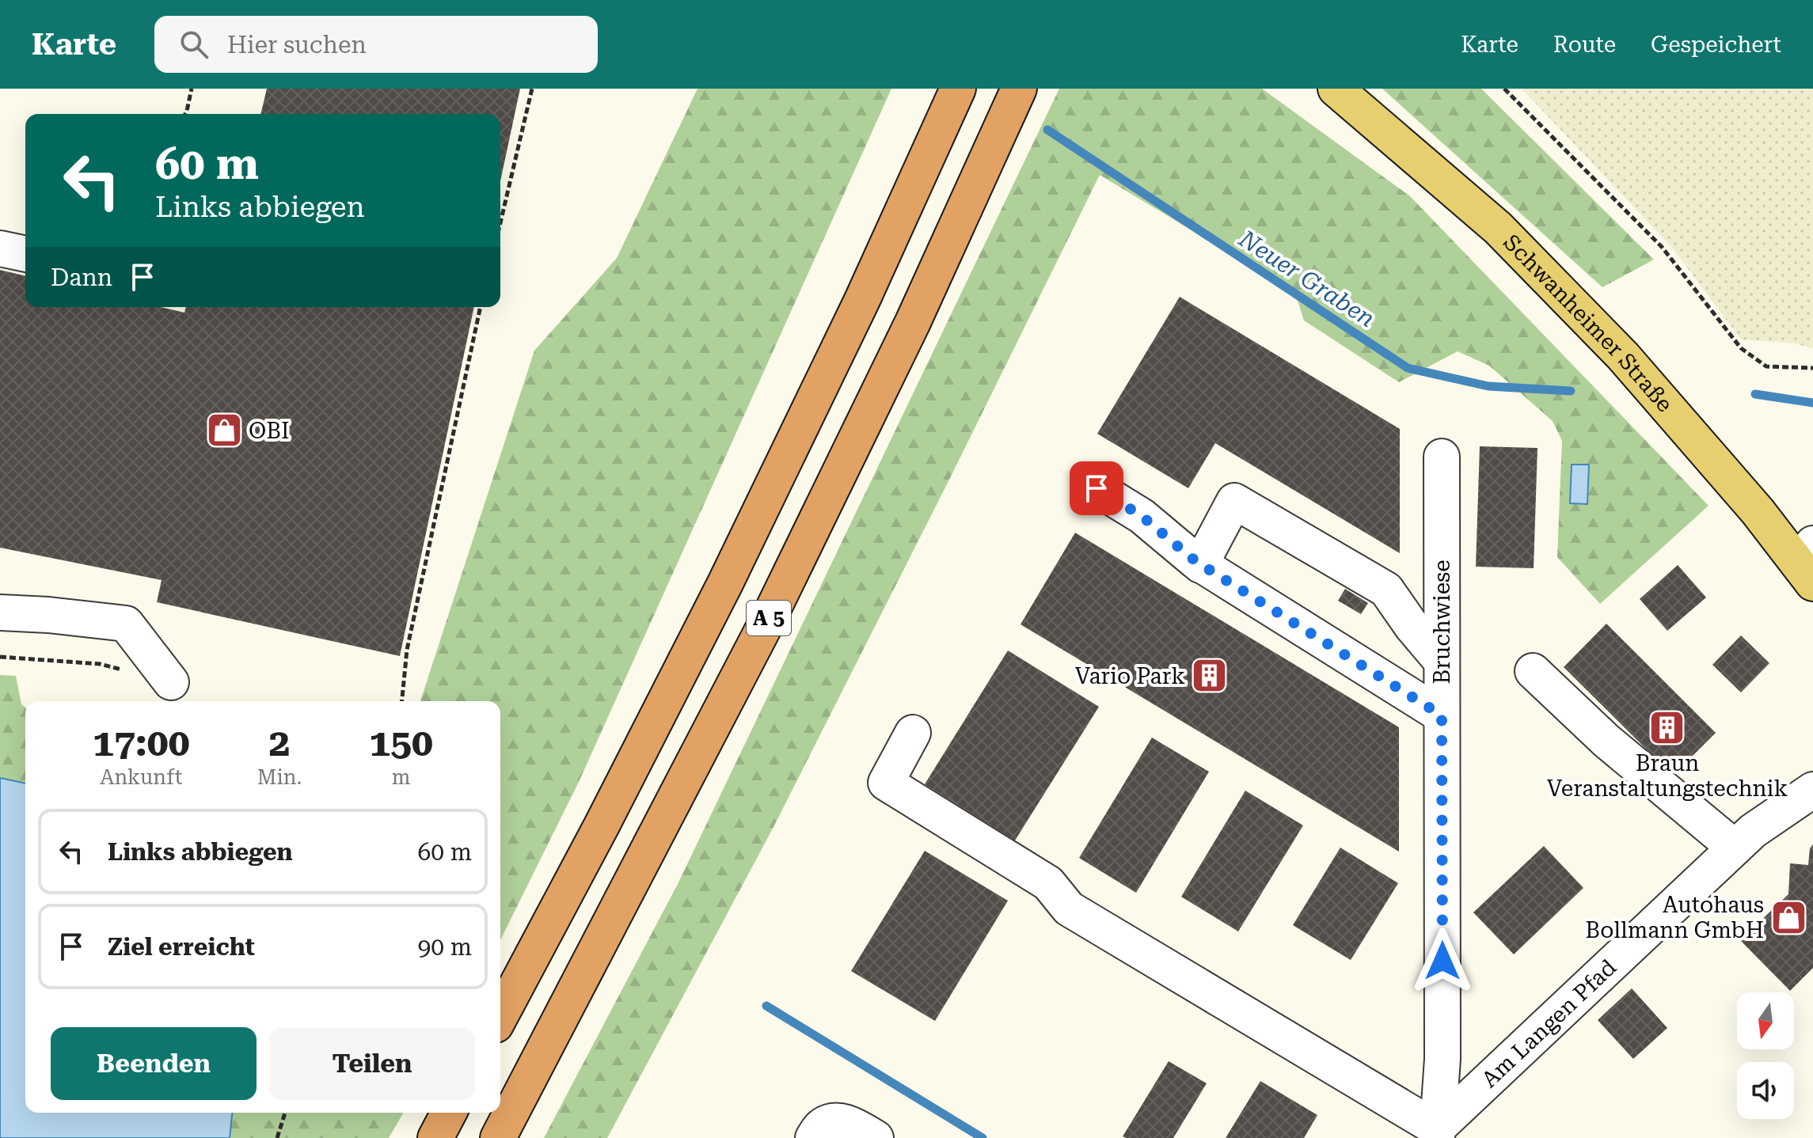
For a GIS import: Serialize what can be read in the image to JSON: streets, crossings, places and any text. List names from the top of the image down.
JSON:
{
  "streets": {
    "highway": ["A 5"],
    "main road": ["Schwanheimer Straße"],
    "street": ["Bruchwiese", "Am Langen Pfad"]
  },
  "crossings": [
    ["Bruchwiese", "Am Langen Pfad"]
  ],
  "water": ["Neuer Graben"],
  "places": {
    "shop": ["OBI", "Autohaus Bollmann GmbH"],
    "building": ["Vario Park", "Braun Veranstaltungstechnik"]
  },
  "north": "bottom",
  "page": {
    "header": "Karte",
    "search": "Hier suchen",
    "nav": ["Karte", "Route", "Gespeichert"],
    "turn": ["60 m", "Links abbiegen"],
    "then": "Dann",
    "eta": [
      "17:00",
      "Ankunft",
      "2",
      "Min.",
      "150",
      "m"
    ],
    "list": [
      {
        "name": "Links abbiegen",
        "value": "60 m"
      },
      {
        "name": "Ziel erreicht",
        "value": "90 m"
      }
    ],
    "buttons": ["Beenden", "Teilen"]
  }
}
